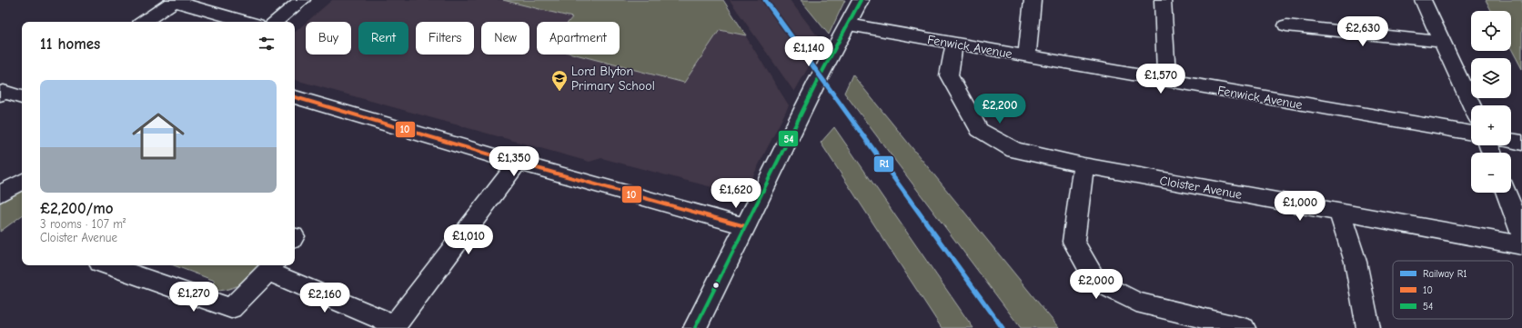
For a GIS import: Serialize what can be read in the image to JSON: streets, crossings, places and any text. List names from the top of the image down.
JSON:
{
  "streets": {
    "street": ["Fenwick Avenue", "Cloister Avenue"]
  },
  "crossings": [
    ["Fenwick Avenue", "Cloister Avenue"]
  ],
  "places": {
    "school or university": ["Lord Blyton Primary School"]
  },
  "lines": ["rail line R1", "transit line 54", "transit line 10"],
  "legend": ["Railway R1", "10", "54"],
  "page": {
    "map_buttons": ["+", "−"],
    "price": [
      "£2,630",
      "£1,140",
      "£1,570",
      "£2,200",
      "£1,350",
      "£1,620",
      "£1,000",
      "£1,010",
      "£2,000",
      "£1,270",
      "£2,160"
    ],
    "chip": [
      "Buy",
      "Rent",
      "Filters",
      "New",
      "Apartment"
    ],
    "heading": "11 homes",
    "list": [
      {
        "name": "£2,200/mo",
        "note": "3 rooms · 107 m² · Cloister Avenue"
      }
    ]
  }
}
